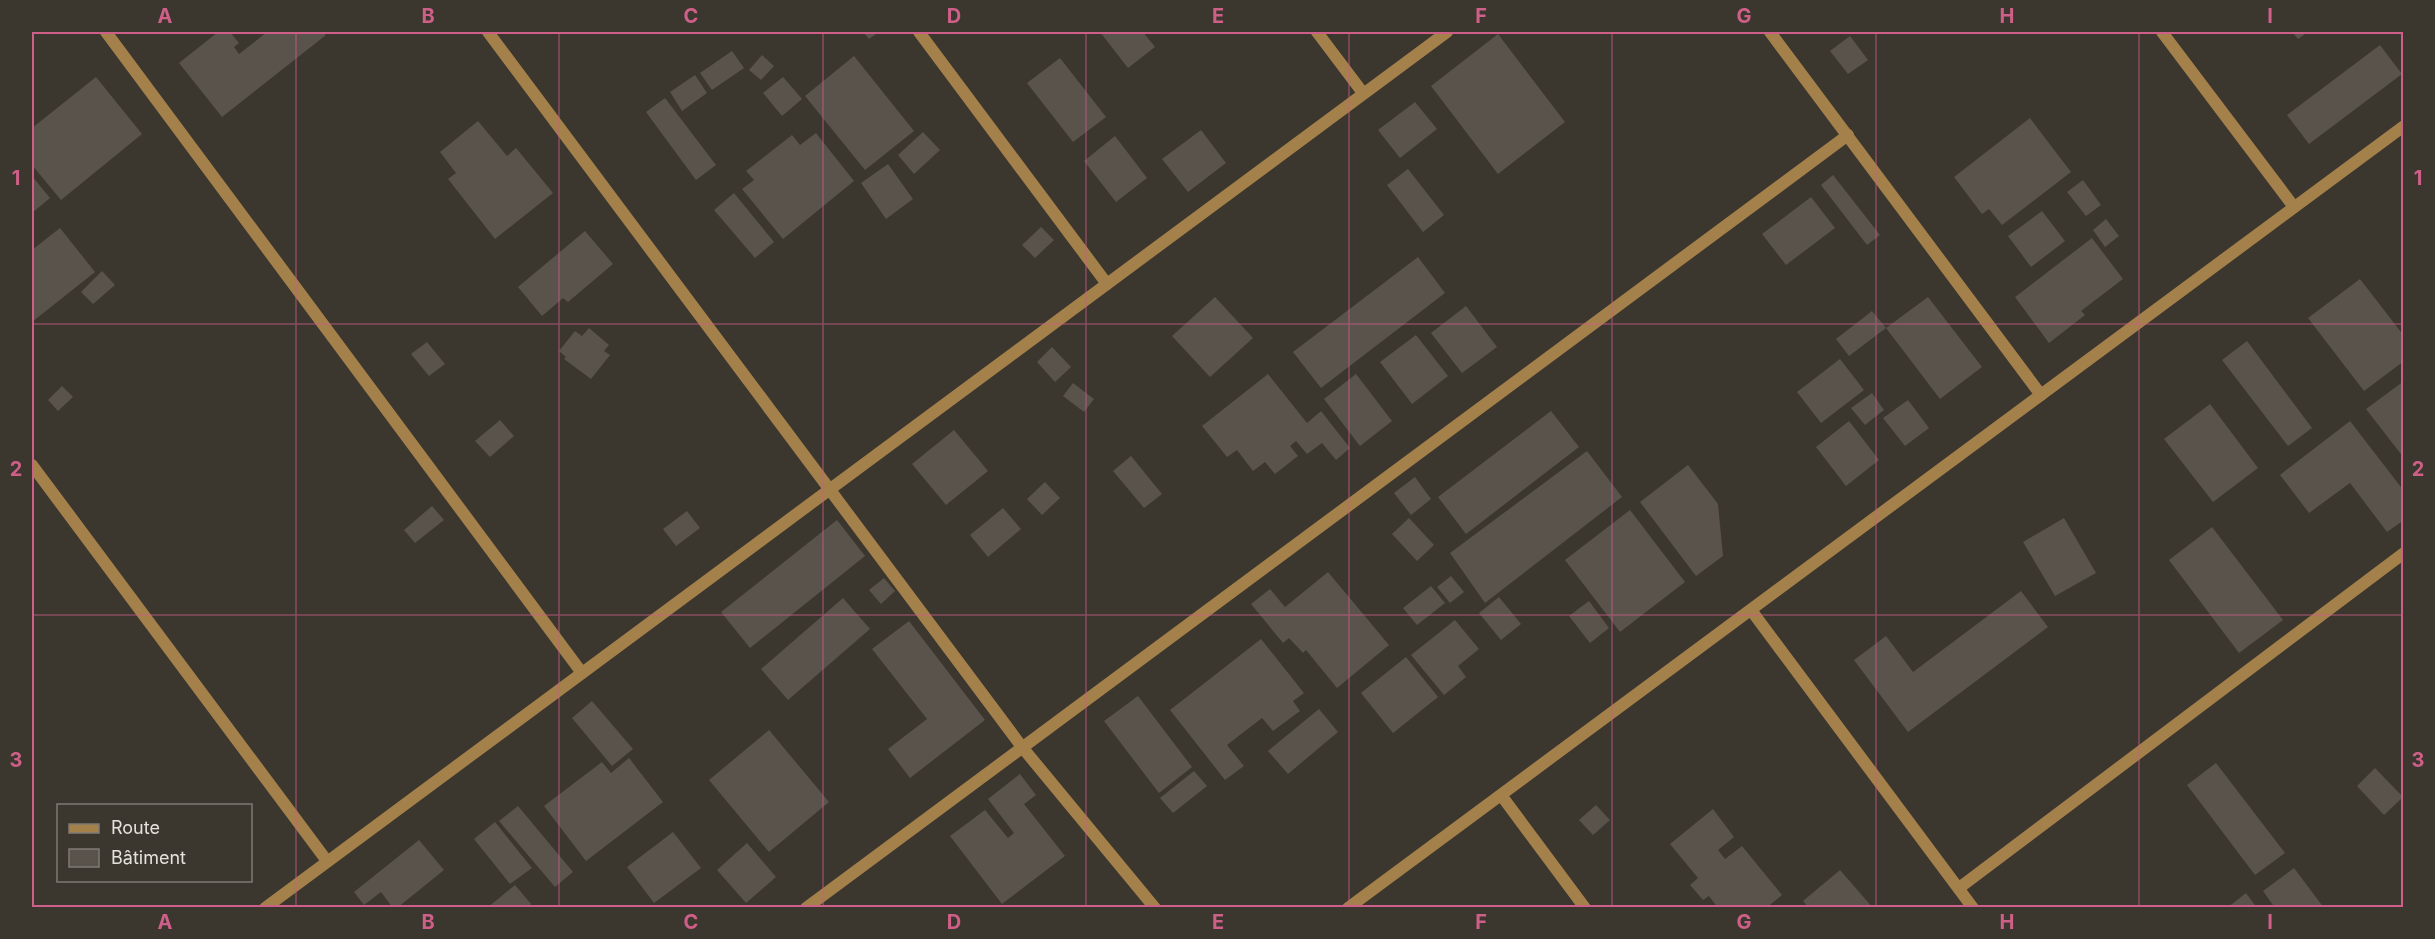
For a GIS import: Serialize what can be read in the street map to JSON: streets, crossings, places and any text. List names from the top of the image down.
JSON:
{
  "legend": ["Route", "Bâtiment"],
  "grid": {
    "columns": [
      "A",
      "B",
      "C",
      "D",
      "E",
      "F",
      "G",
      "H",
      "I"
    ],
    "rows": ["1", "2", "3"]
  }
}
